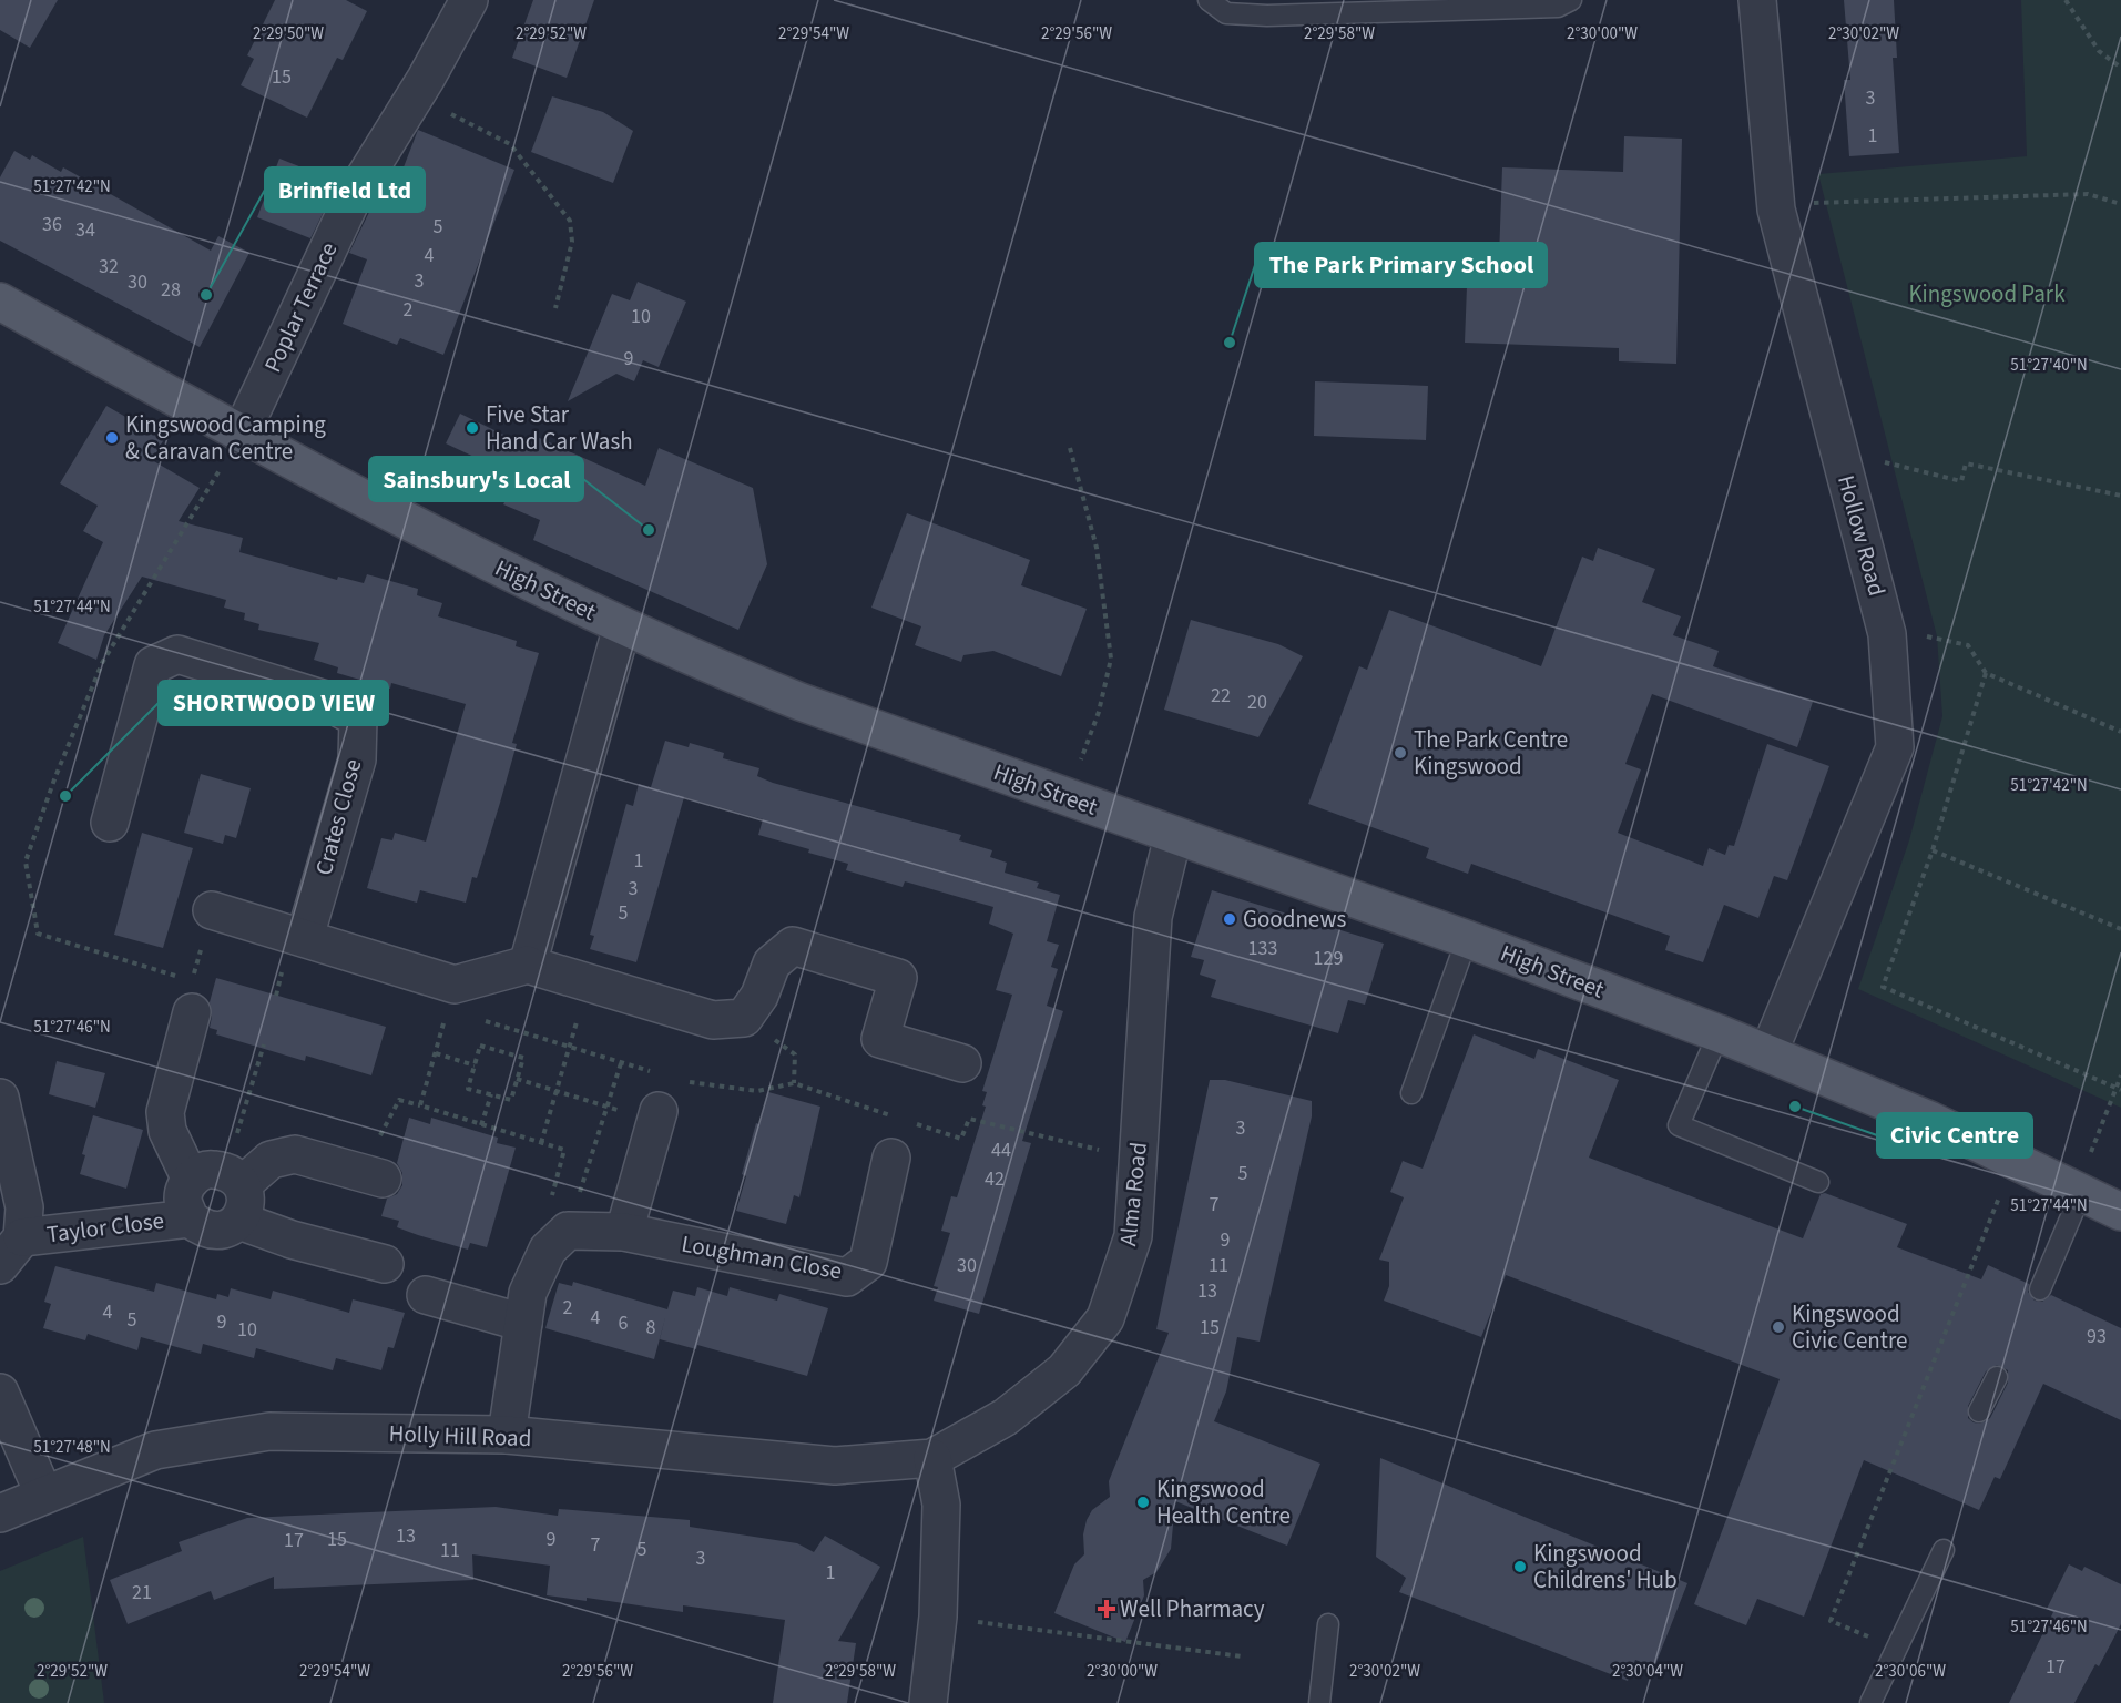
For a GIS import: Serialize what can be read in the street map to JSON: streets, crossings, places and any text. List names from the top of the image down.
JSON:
{
  "streets": {
    "main road": ["High Street"],
    "street": [
      "Poplar Terrace",
      "Hollow Road",
      "Crates Close",
      "Alma Road",
      "Taylor Close",
      "Loughman Close",
      "Holly Hill Road"
    ]
  },
  "crossings": [
    ["Poplar Terrace", "High Street"],
    ["Hollow Road", "High Street"],
    ["High Street", "Alma Road"],
    ["Alma Road", "Holly Hill Road"]
  ],
  "parks": ["Kingswood Park"],
  "places": {
    "other": [
      "Brinfield Ltd",
      "The Park Primary School",
      "Five Star Hand Car Wash",
      "Kingswood Camping & Caravan Centre",
      "Sainsbury's Local",
      "The Park Centre Kingswood",
      "SHORTWOOD VIEW",
      "Goodnews",
      "Civic Centre",
      "Kingswood Civic Centre",
      "Kingswood Health Centre",
      "Kingswood Childrens' Hub"
    ],
    "health": ["Well Pharmacy"]
  },
  "house_numbers": [
    "15",
    "3",
    "1",
    "36",
    "5",
    "34",
    "4",
    "32",
    "3",
    "30",
    "28",
    "2",
    "10",
    "9",
    "22",
    "20",
    "1",
    "3",
    "5",
    "133",
    "129",
    "3",
    "44",
    "5",
    "42",
    "7",
    "9",
    "30",
    "11",
    "13",
    "2",
    "4",
    "4",
    "5",
    "9",
    "6",
    "8",
    "15",
    "10",
    "93",
    "13",
    "15",
    "9",
    "17",
    "7",
    "5",
    "11",
    "3",
    "1",
    "21",
    "17"
  ],
  "coordinates": [
    "2°29'50\"W",
    "2°29'52\"W",
    "2°29'54\"W",
    "2°29'56\"W",
    "2°29'58\"W",
    "2°30'00\"W",
    "2°30'02\"W",
    "51°27'42\"N",
    "51°27'40\"N",
    "51°27'44\"N",
    "51°27'46\"N",
    "51°27'48\"N",
    "2°30'04\"W",
    "2°30'06\"W"
  ]
}
